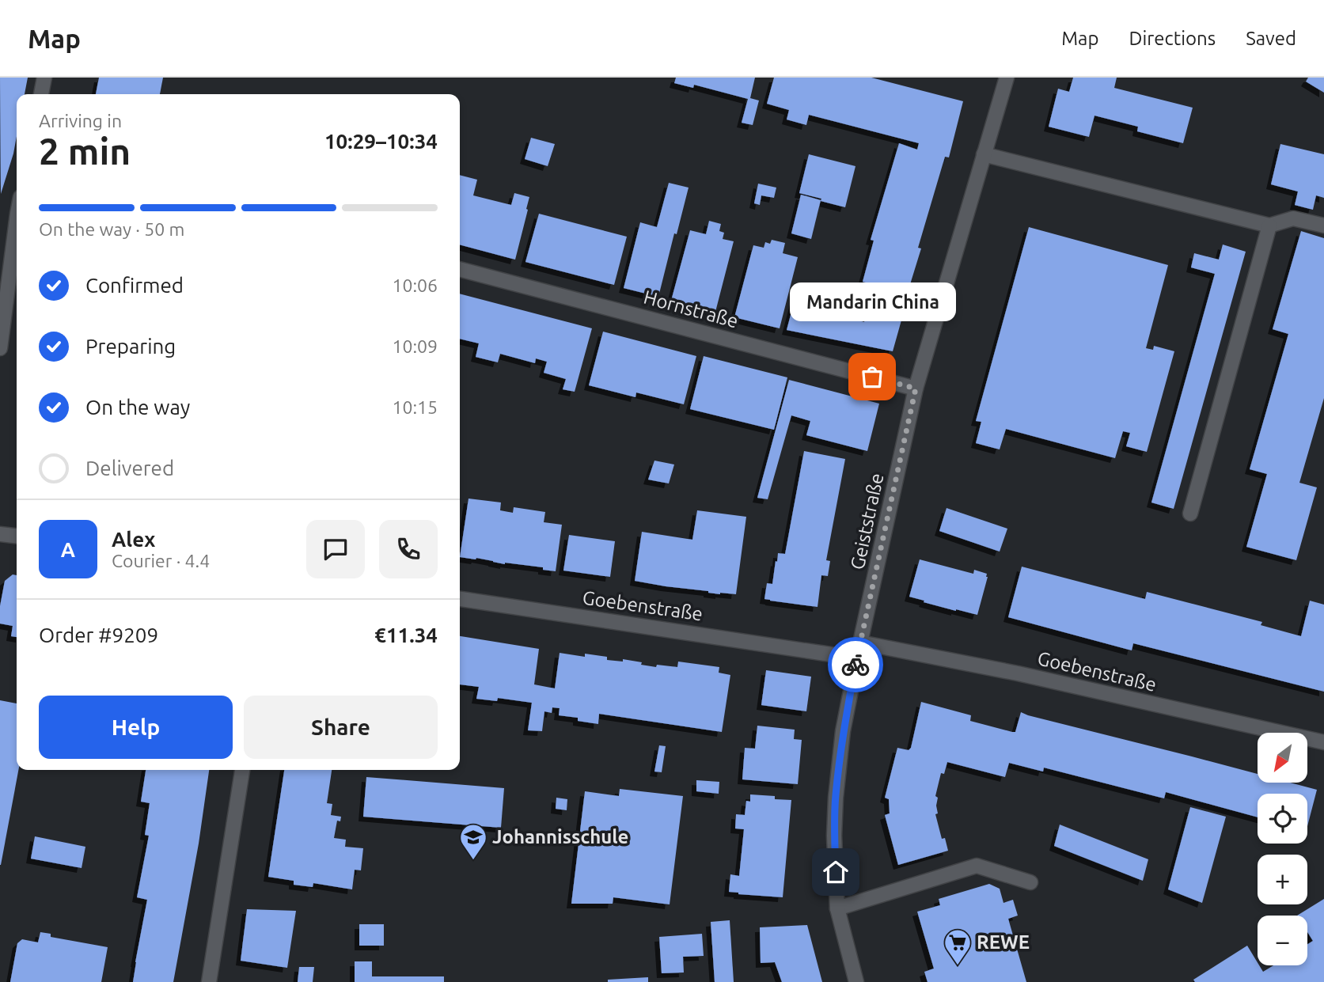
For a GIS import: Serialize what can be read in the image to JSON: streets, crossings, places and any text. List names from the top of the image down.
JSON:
{
  "streets": {
    "street": ["Hornstraße", "Geiststraße", "Goebenstraße"]
  },
  "crossings": [
    ["Hornstraße", "Geiststraße"],
    ["Geiststraße", "Goebenstraße"]
  ],
  "places": {
    "other": ["Mandarin China"],
    "school or university": ["Johannisschule"],
    "supermarket": ["REWE"]
  },
  "north": "bottom left",
  "page": {
    "header": "Map",
    "nav": ["Map", "Directions", "Saved"],
    "heading": ["2 min", "Arriving in", "10:29–10:34"],
    "panel": [
      "Alex",
      "Courier · 4.4",
      "Order #9209",
      "€11.34"
    ],
    "bar": "On the way · 50 m",
    "list": [
      ["Confirmed", "10:06"],
      ["Preparing", "10:09"],
      ["On the way", "10:15"],
      "Delivered"
    ],
    "bubble": "Mandarin China",
    "round": "A",
    "buttons": ["Help", "Share"],
    "map_buttons": ["+", "−"]
  }
}
